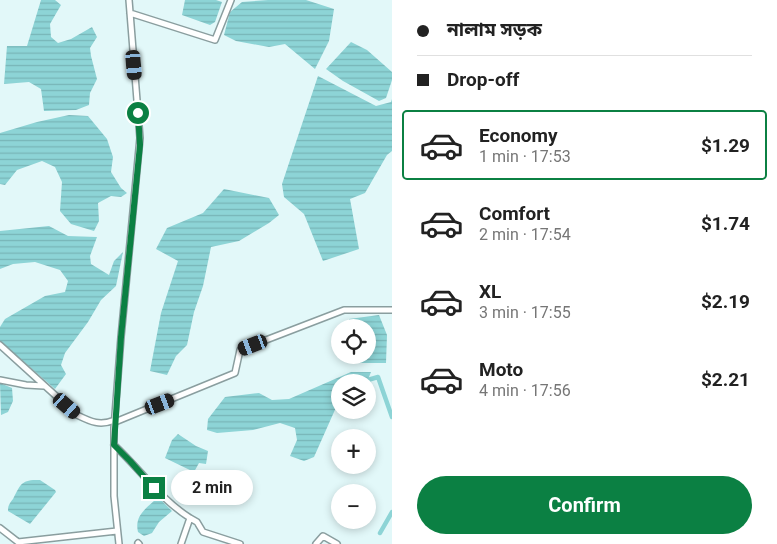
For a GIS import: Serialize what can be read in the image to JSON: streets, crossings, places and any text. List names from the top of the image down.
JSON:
{
  "page": {
    "banner": ["নালাম সড়ক", "Drop-off"],
    "list": [
      {
        "name": "Economy",
        "note": "1 min · 17:53",
        "value": "$1.29"
      },
      {
        "name": "Comfort",
        "note": "2 min · 17:54",
        "value": "$1.74"
      },
      {
        "name": "XL",
        "note": "3 min · 17:55",
        "value": "$2.19"
      },
      {
        "name": "Moto",
        "note": "4 min · 17:56",
        "value": "$2.21"
      }
    ],
    "map_buttons": ["+", "−"],
    "buttons": "Confirm",
    "bubble": "2 min"
  }
}
